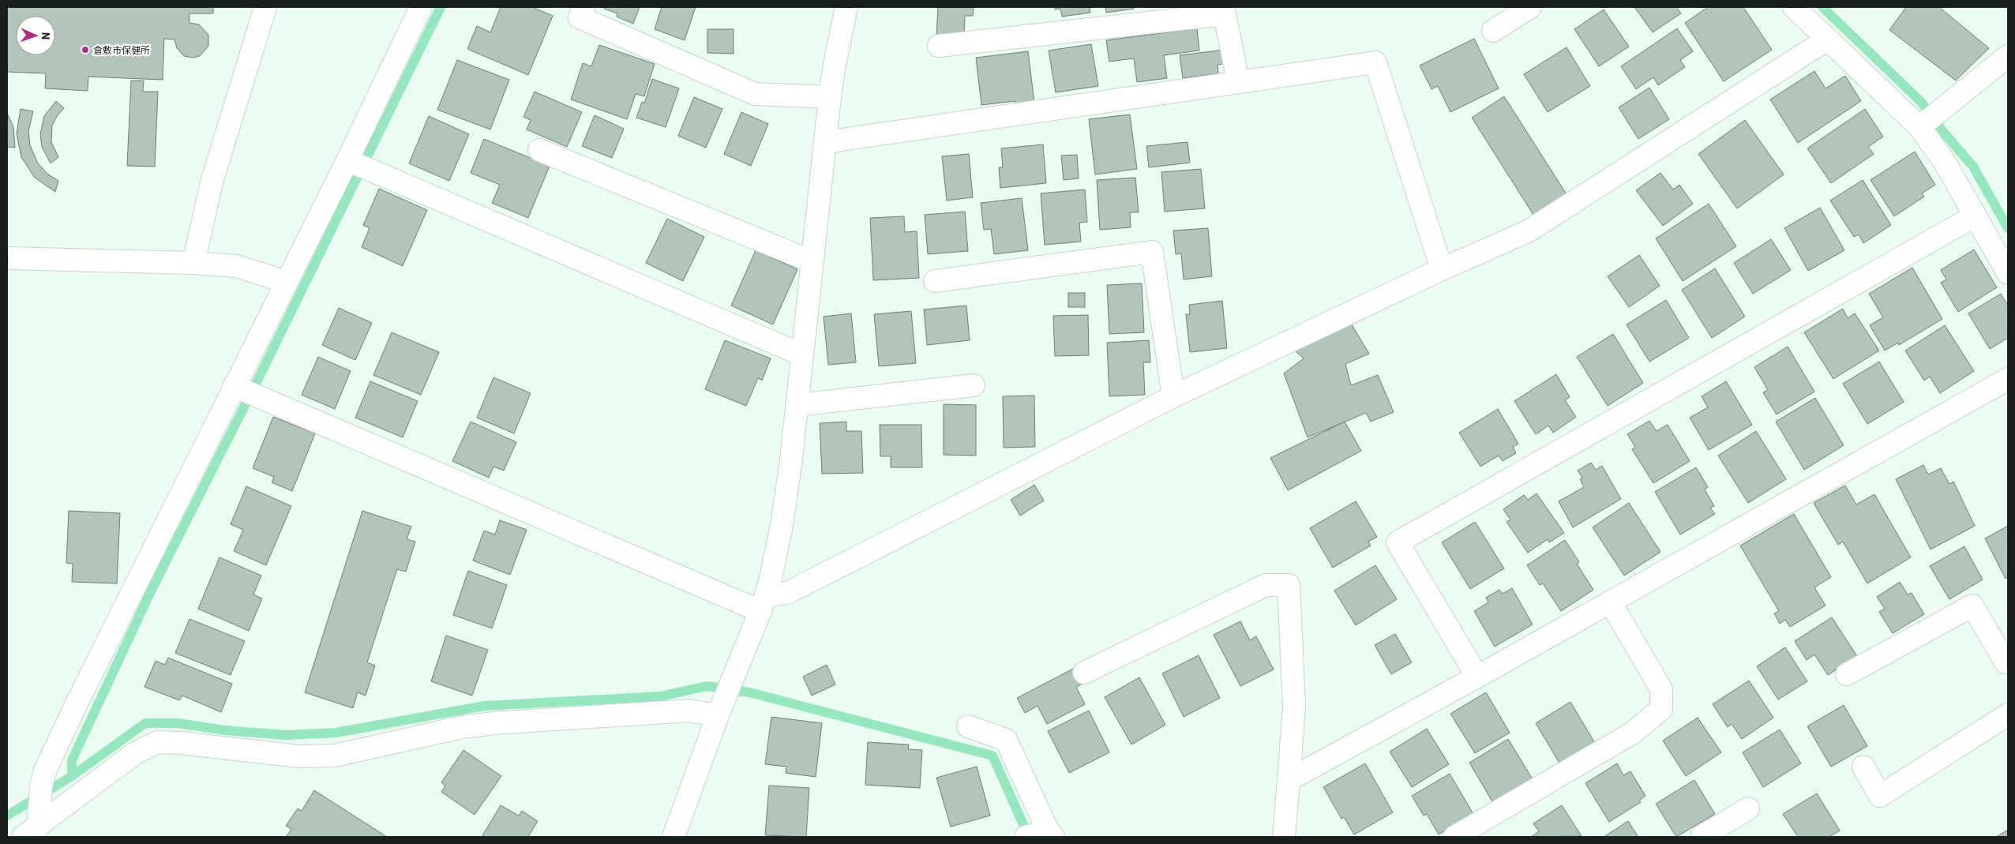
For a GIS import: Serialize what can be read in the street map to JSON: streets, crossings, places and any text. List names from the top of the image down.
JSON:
{
  "places": ["倉敷市保健所"],
  "north": "right"
}
